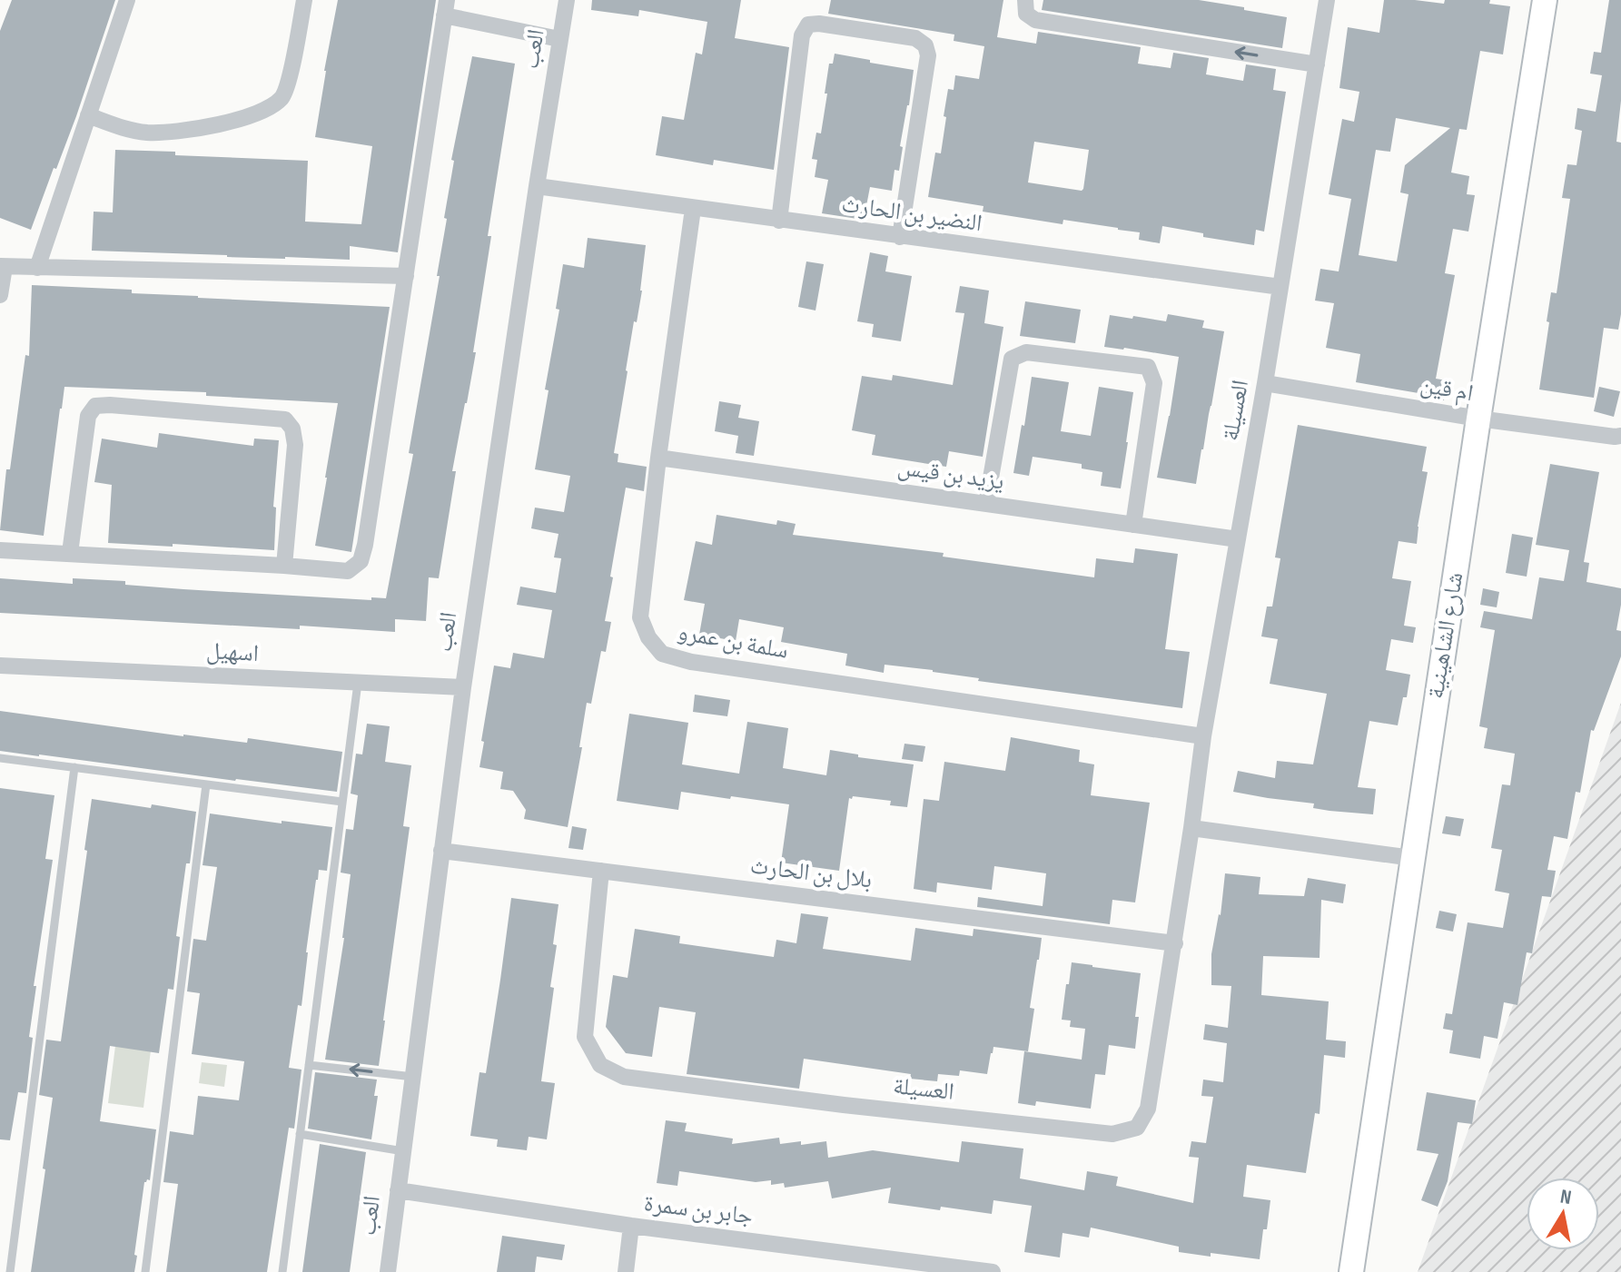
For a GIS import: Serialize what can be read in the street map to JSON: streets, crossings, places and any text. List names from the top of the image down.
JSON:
{
  "streets": {
    "street": [
      "العب",
      "النضير بن الحارث",
      "ام قين",
      "العسيلة",
      "يزيد بن قيس",
      "شارع الشاهينية",
      "سلمة بن عمرو",
      "اسهيل",
      "بلال بن الحارث",
      "جابر بن سمرة"
    ]
  },
  "crossings": [
    ["العب", "النضير بن الحارث"],
    ["العب", "اسهيل"],
    ["العب", "بلال بن الحارث"],
    ["العب", "جابر بن سمرة"],
    ["النضير بن الحارث", "العسيلة"],
    ["النضير بن الحارث", "سلمة بن عمرو"],
    ["ام قين", "العسيلة"],
    ["ام قين", "شارع الشاهينية"],
    ["العسيلة", "يزيد بن قيس"],
    ["العسيلة", "سلمة بن عمرو"],
    ["العسيلة", "بلال بن الحارث"],
    ["يزيد بن قيس", "سلمة بن عمرو"]
  ],
  "north": "top"
}
